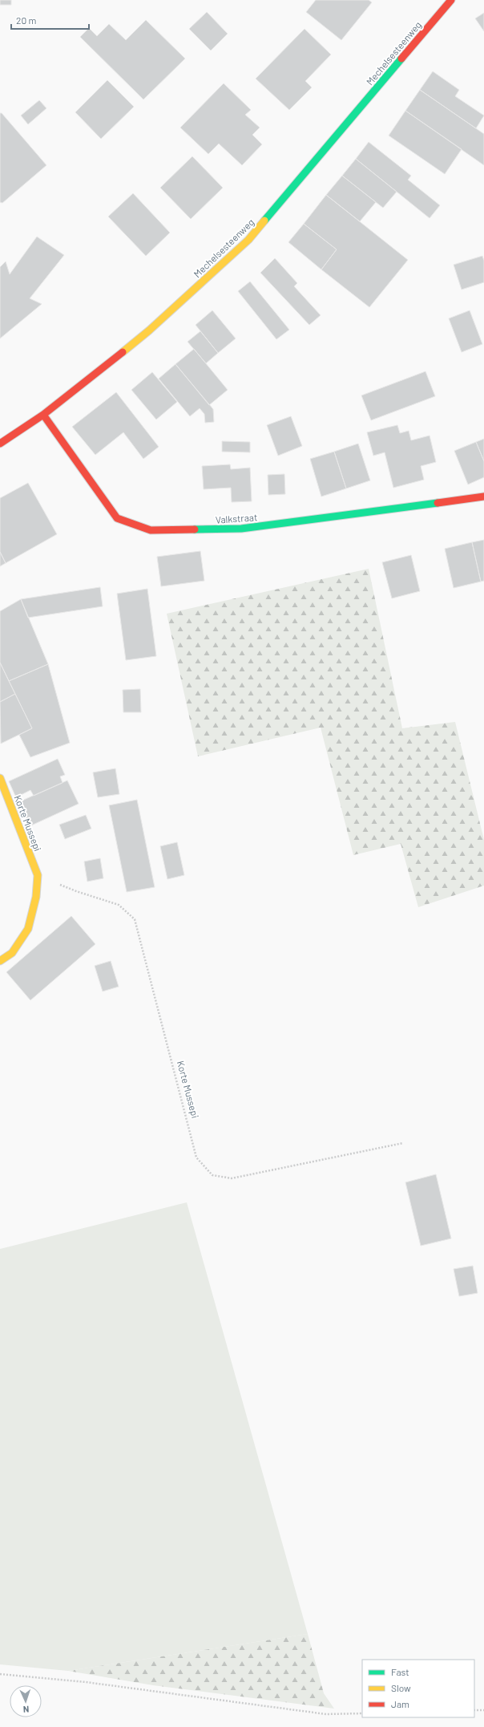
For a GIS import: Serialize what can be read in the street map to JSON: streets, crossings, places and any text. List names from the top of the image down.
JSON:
{
  "streets": {
    "street": ["Mechelsesteenweg", "Valkstraat", "Korte Mussepi"]
  },
  "crossings": [
    ["Mechelsesteenweg", "Valkstraat"]
  ],
  "legend": ["Fast", "Slow", "Jam"],
  "scale_bar": "20 m",
  "north": "bottom"
}
